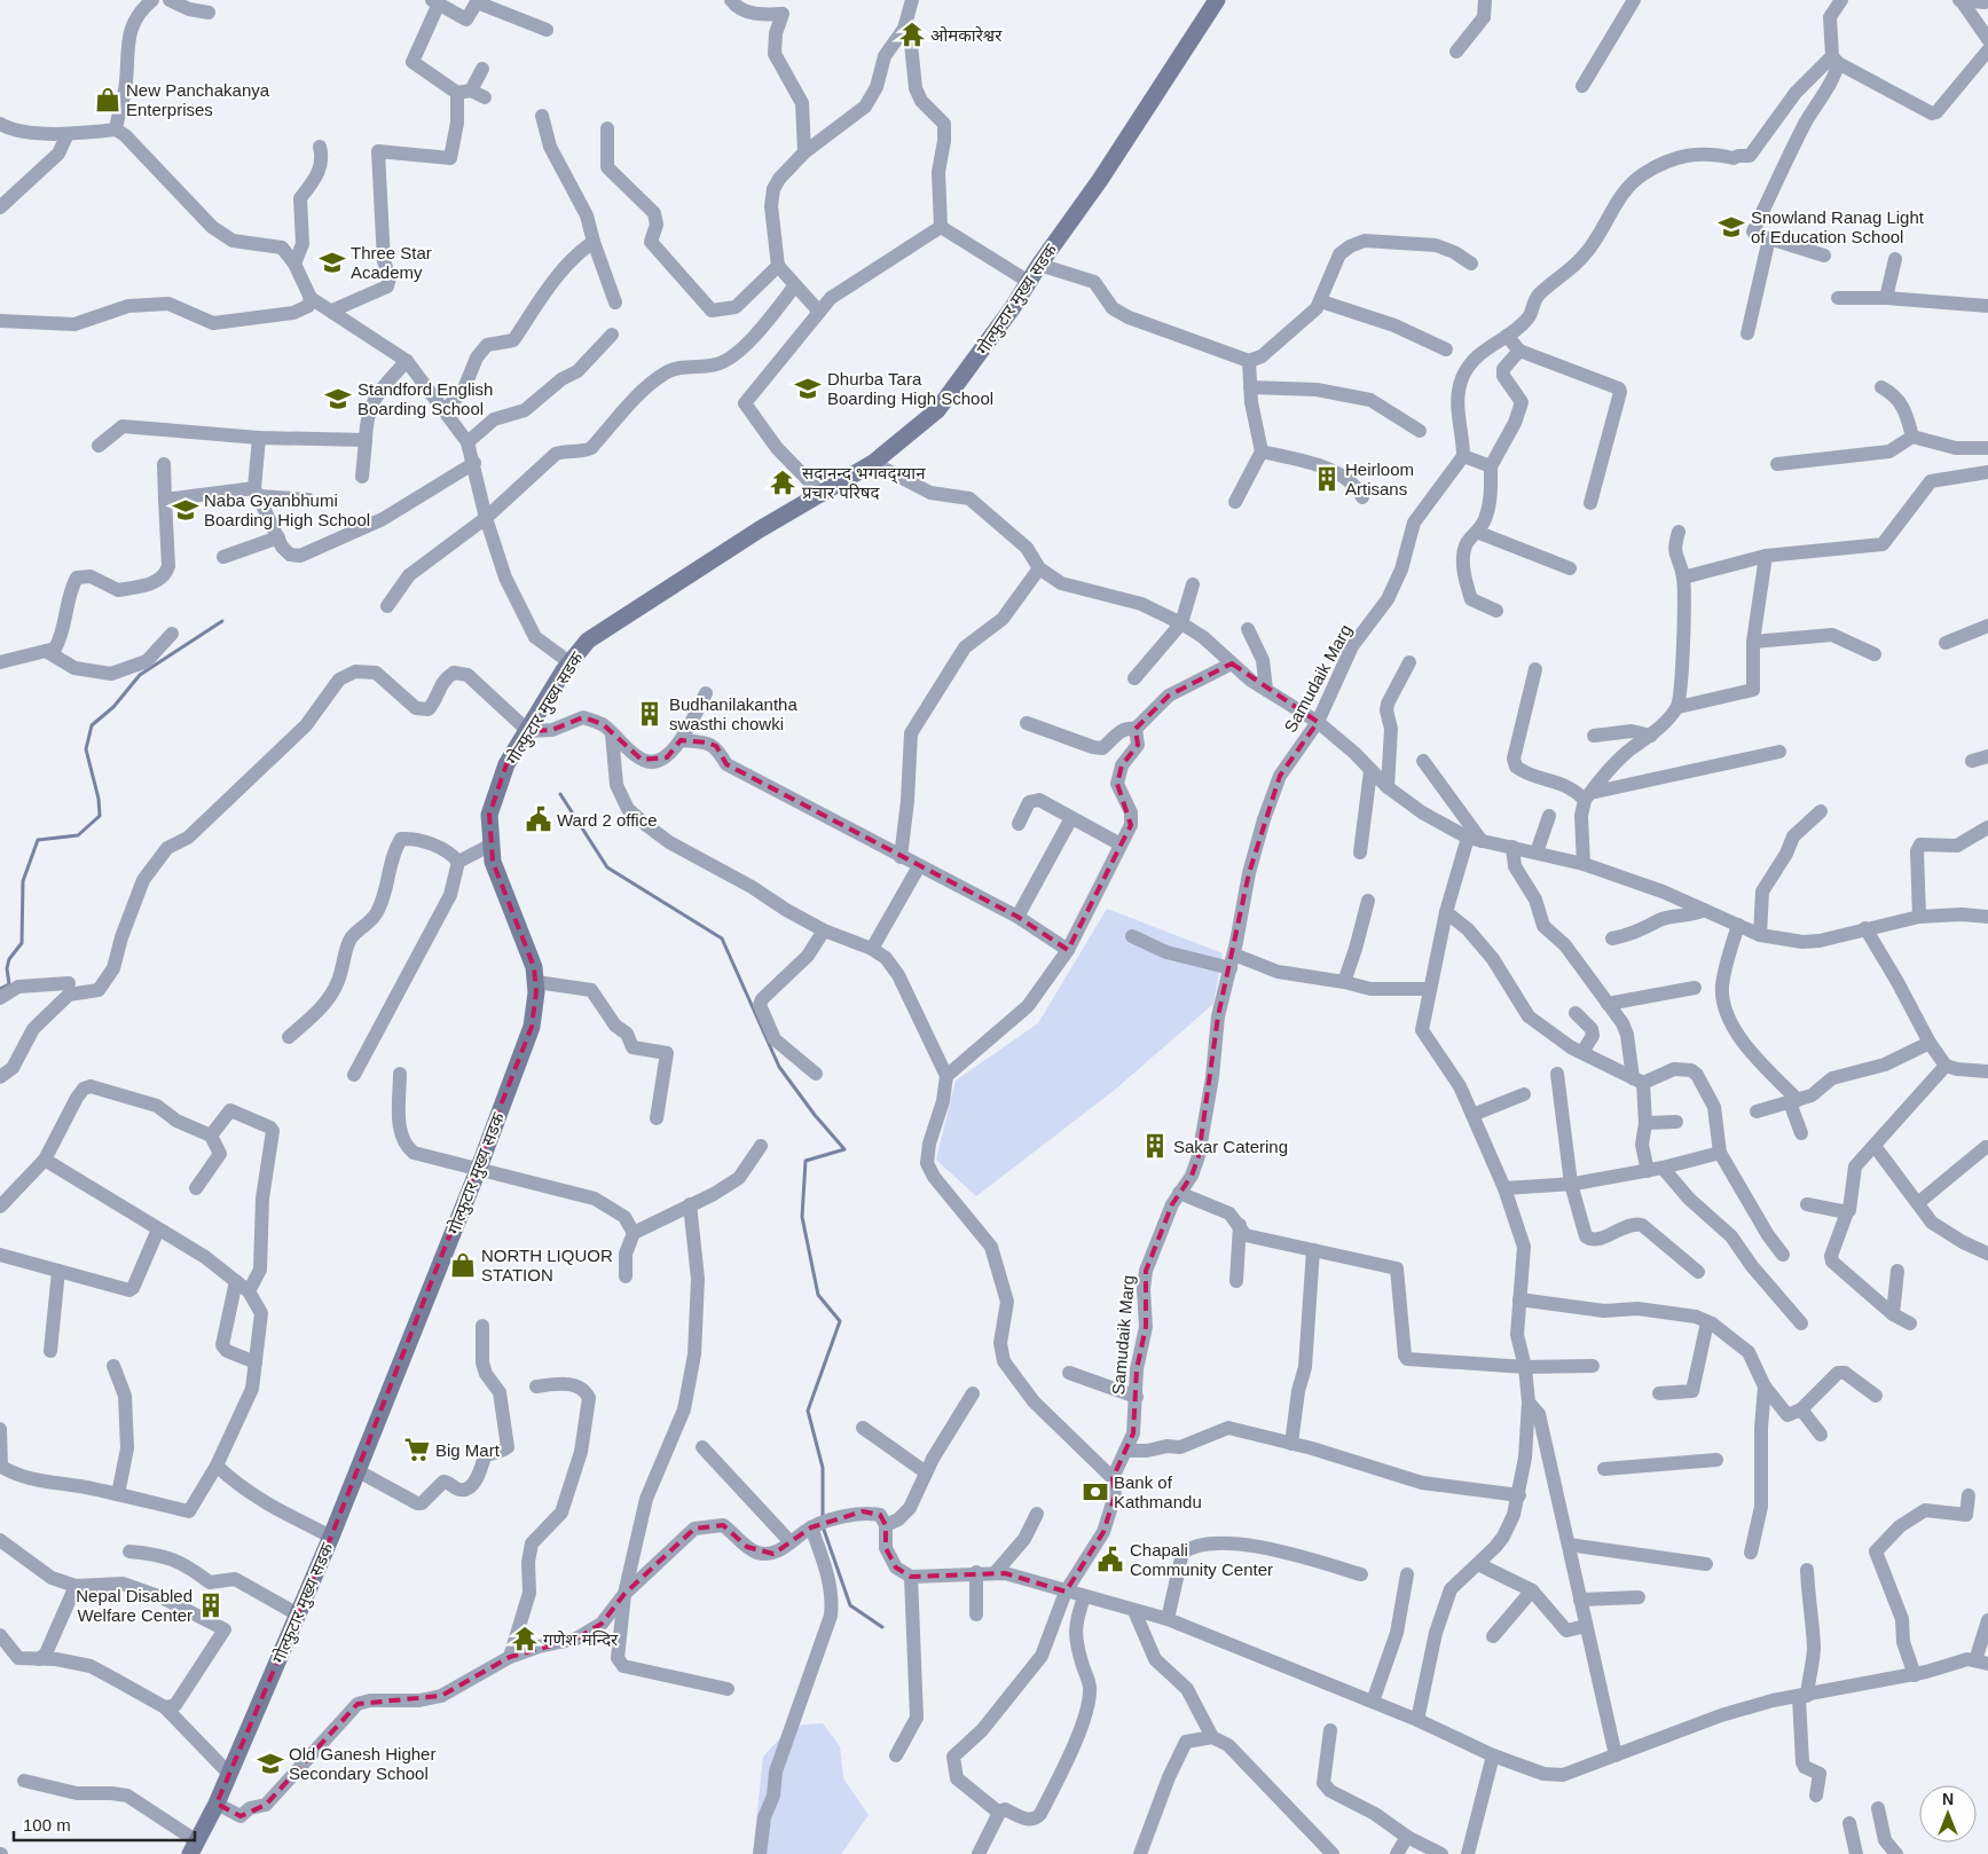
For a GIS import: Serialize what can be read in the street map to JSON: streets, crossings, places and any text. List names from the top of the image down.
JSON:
{
  "streets": {
    "main road": ["गोल्फुटार मुख्य सडक"],
    "street": ["Samudaik Marg"]
  },
  "places": {
    "temple": ["ओमकारेश्वर", "सदानन्द भगवद्ग्यान प्रचार परिषद", "गणेश मन्दिर"],
    "shop": ["New Panchakanya Enterprises", "NORTH LIQUOR STATION"],
    "school or university": [
      "Snowland Ranag Light of Education School",
      "Three Star Academy",
      "Dhurba Tara Boarding High School",
      "Standford English Boarding School",
      "Naba Gyanbhumi Boarding High School",
      "Old Ganesh Higher Secondary School"
    ],
    "building": [
      "Heirloom Artisans",
      "Budhanilakantha swasthi chowki",
      "Sakar Catering",
      "Nepal Disabled Welfare Center"
    ],
    "public building": ["Ward 2 office", "Chapali Community Center"],
    "supermarket": ["Big Mart"],
    "bank": ["Bank of Kathmandu"]
  },
  "scale_bar": "100 m",
  "north": "top"
}
